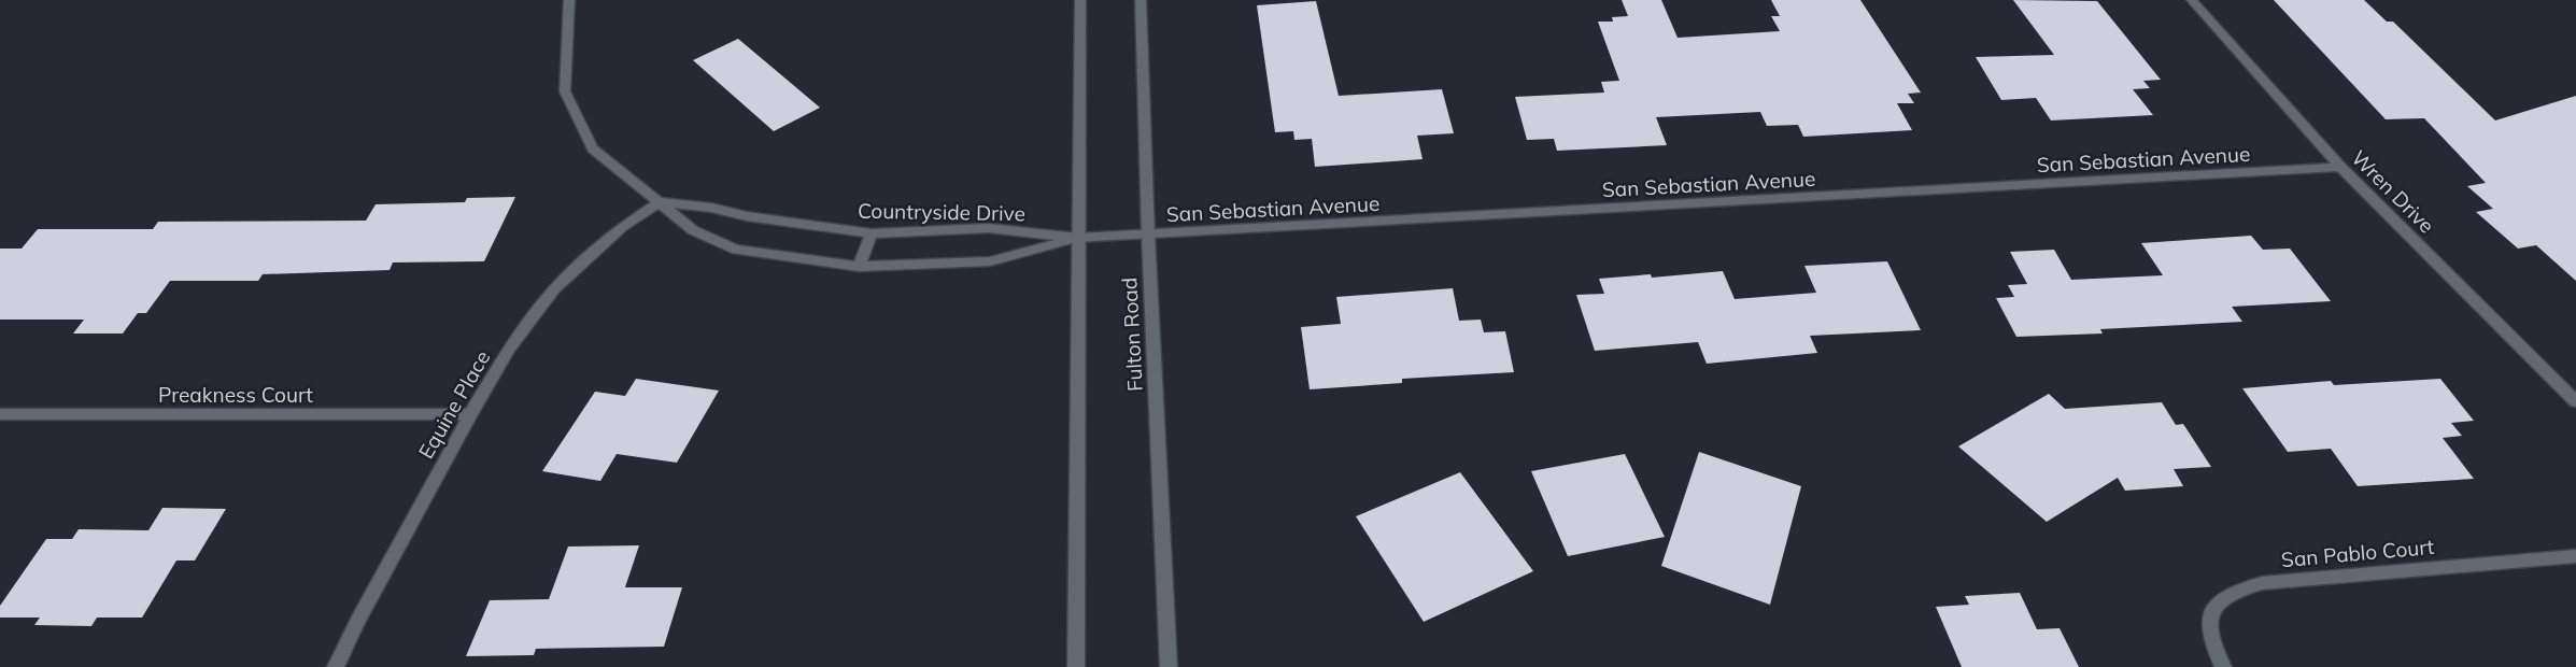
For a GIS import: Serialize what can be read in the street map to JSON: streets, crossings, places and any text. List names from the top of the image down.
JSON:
{
  "streets": {
    "street": [
      "San Sebastian Avenue",
      "Wren Drive",
      "Countryside Drive",
      "Fulton Road",
      "Preakness Court",
      "Equine Place",
      "San Pablo Court"
    ]
  },
  "crossings": [
    ["San Sebastian Avenue", "Wren Drive"],
    ["San Sebastian Avenue", "Countryside Drive"],
    ["San Sebastian Avenue", "Fulton Road"],
    ["Countryside Drive", "Equine Place"],
    ["Preakness Court", "Equine Place"]
  ]
}
